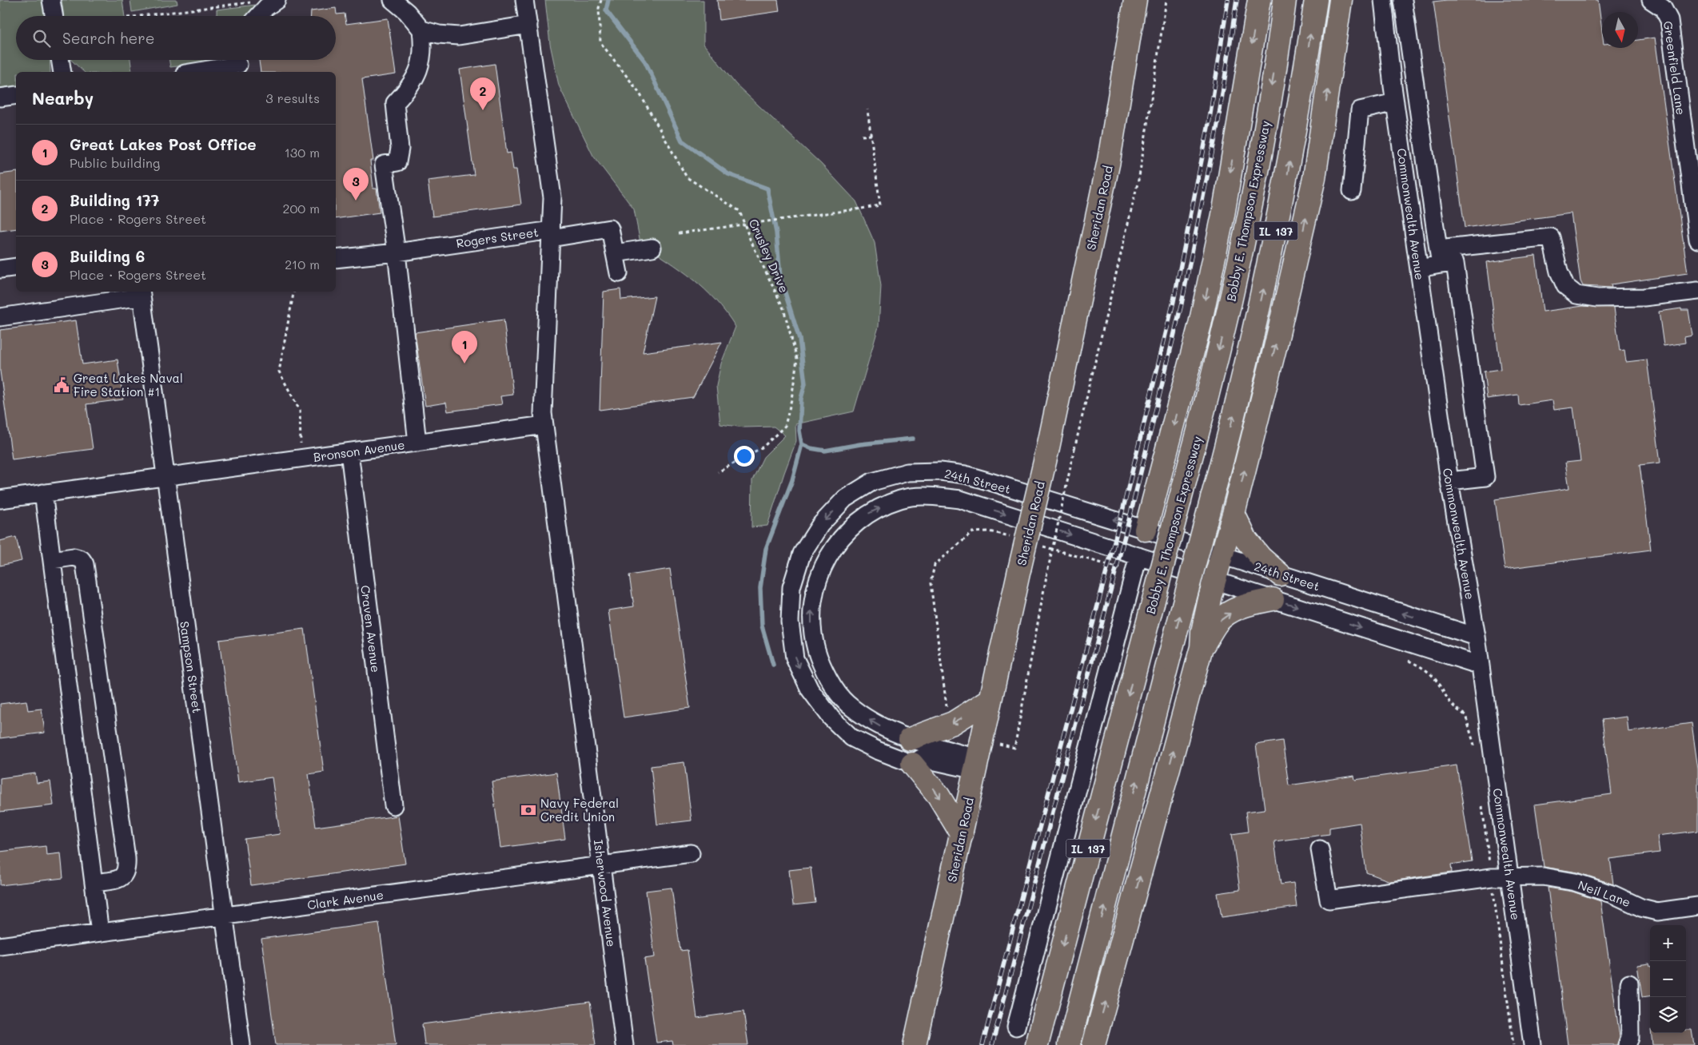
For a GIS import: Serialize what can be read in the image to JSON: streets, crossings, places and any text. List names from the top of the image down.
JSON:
{
  "streets": {
    "main road": ["Sheridan Road", "Bobby E. Thompson Expressway", "IL 137"],
    "street": [
      "Greenfield Lane",
      "Commonwealth Avenue",
      "Rogers Street",
      "Bronson Avenue",
      "24th Street",
      "Craven Avenue",
      "Sampson Street",
      "Isherwood Avenue",
      "Neil Lane",
      "Clark Avenue"
    ],
    "path": ["Crusley Drive"]
  },
  "crossings": [
    ["Sheridan Road", "24th Street"],
    ["Commonwealth Avenue", "24th Street"],
    ["Commonwealth Avenue", "Neil Lane"],
    ["Bronson Avenue", "Craven Avenue"],
    ["Bronson Avenue", "Sampson Street"],
    ["Bronson Avenue", "Isherwood Avenue"],
    ["Sampson Street", "Clark Avenue"],
    ["Isherwood Avenue", "Clark Avenue"]
  ],
  "places": {
    "public building": ["Great Lakes Naval Fire Station #1"],
    "bank": ["Navy Federal Credit Union"]
  },
  "north": "bottom",
  "page": {
    "search": "Search here",
    "heading": ["Nearby", "3 results"],
    "pins": ["2", "3", "1"],
    "list": [
      {
        "mark": "1",
        "name": "Great Lakes Post Office",
        "note": "Public building",
        "value": "130 m"
      },
      {
        "mark": "2",
        "name": "Building 177",
        "note": "Place · Rogers Street",
        "value": "200 m"
      },
      {
        "mark": "3",
        "name": "Building 6",
        "note": "Place · Rogers Street",
        "value": "210 m"
      }
    ],
    "map_buttons": ["+", "−"]
  }
}
